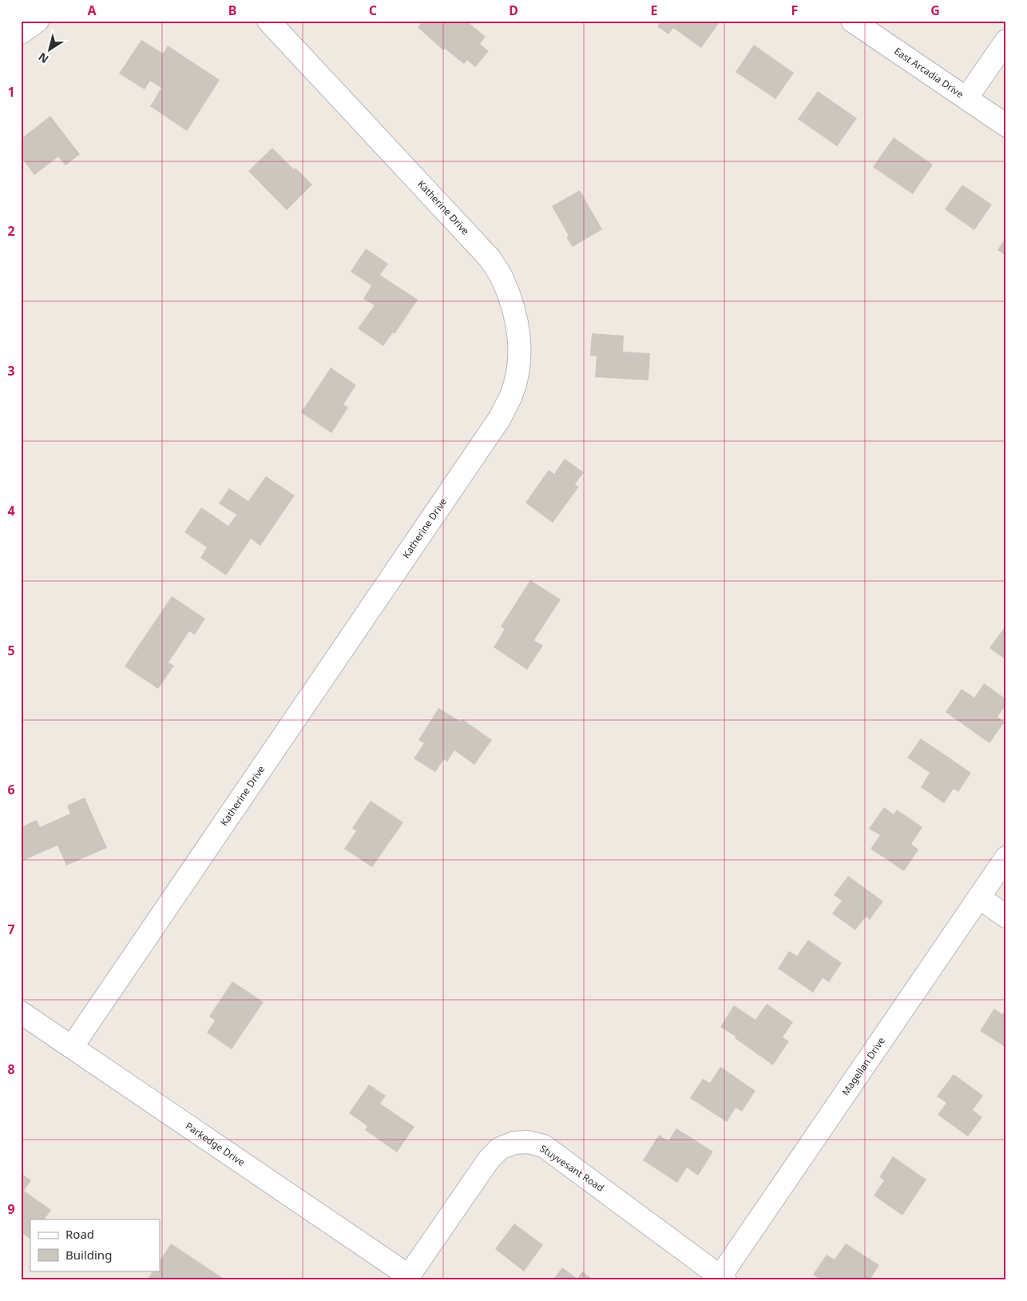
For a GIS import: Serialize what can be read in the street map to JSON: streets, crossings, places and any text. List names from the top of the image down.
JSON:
{
  "streets": {
    "street": [
      "East Arcadia Drive",
      "Katherine Drive",
      "Magellan Drive",
      "Parkedge Drive",
      "Stuyvesant Road"
    ]
  },
  "crossings": [
    ["Katherine Drive", "Parkedge Drive"],
    ["Magellan Drive", "Stuyvesant Road"],
    ["Parkedge Drive", "Stuyvesant Road"]
  ],
  "legend": ["Road", "Building"],
  "north": "bottom left",
  "grid": {
    "columns": [
      "A",
      "B",
      "C",
      "D",
      "E",
      "F",
      "G"
    ],
    "rows": [
      "1",
      "2",
      "3",
      "4",
      "5",
      "6",
      "7",
      "8",
      "9"
    ]
  }
}
